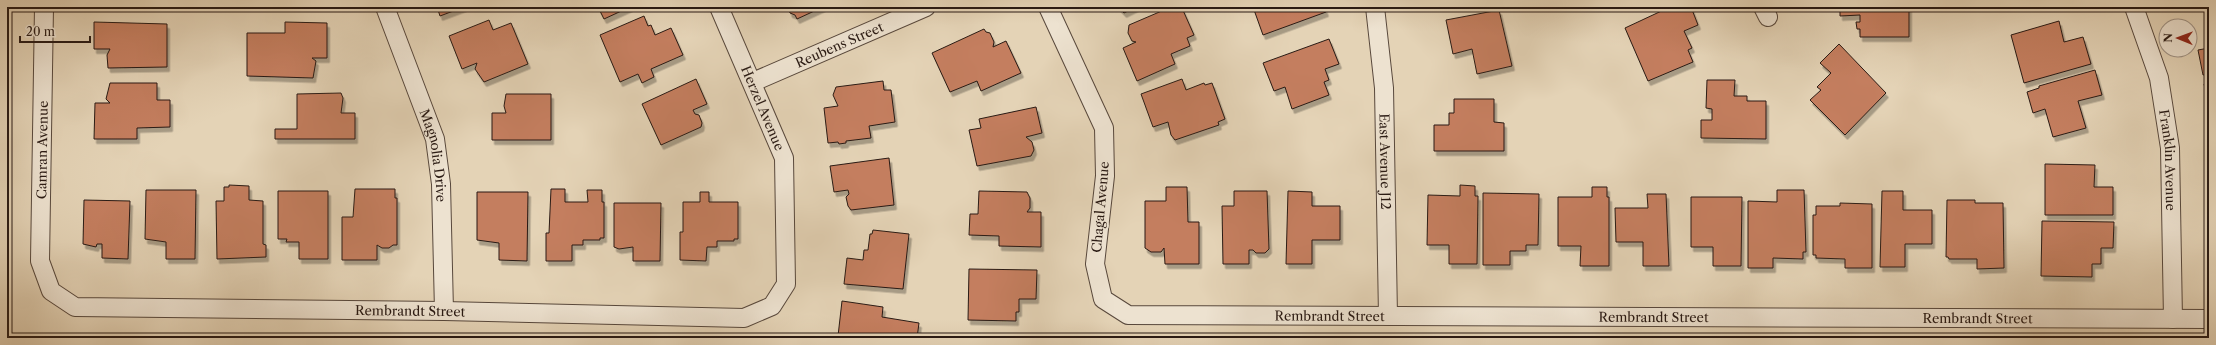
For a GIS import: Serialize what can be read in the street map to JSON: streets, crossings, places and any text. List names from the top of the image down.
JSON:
{
  "streets": {
    "street": [
      "Reubens Street",
      "Herzel Avenue",
      "Camran Avenue",
      "Magnolia Drive",
      "Franklin Avenue",
      "East Avenue J12",
      "Chagal Avenue",
      "Rembrandt Street"
    ]
  },
  "crossings": [
    ["Reubens Street", "Herzel Avenue"],
    ["Herzel Avenue", "Rembrandt Street"],
    ["Camran Avenue", "Rembrandt Street"],
    ["Magnolia Drive", "Rembrandt Street"],
    ["Franklin Avenue", "Rembrandt Street"],
    ["East Avenue J12", "Rembrandt Street"],
    ["Chagal Avenue", "Rembrandt Street"]
  ],
  "scale_bar": "20 m",
  "north": "left"
}
